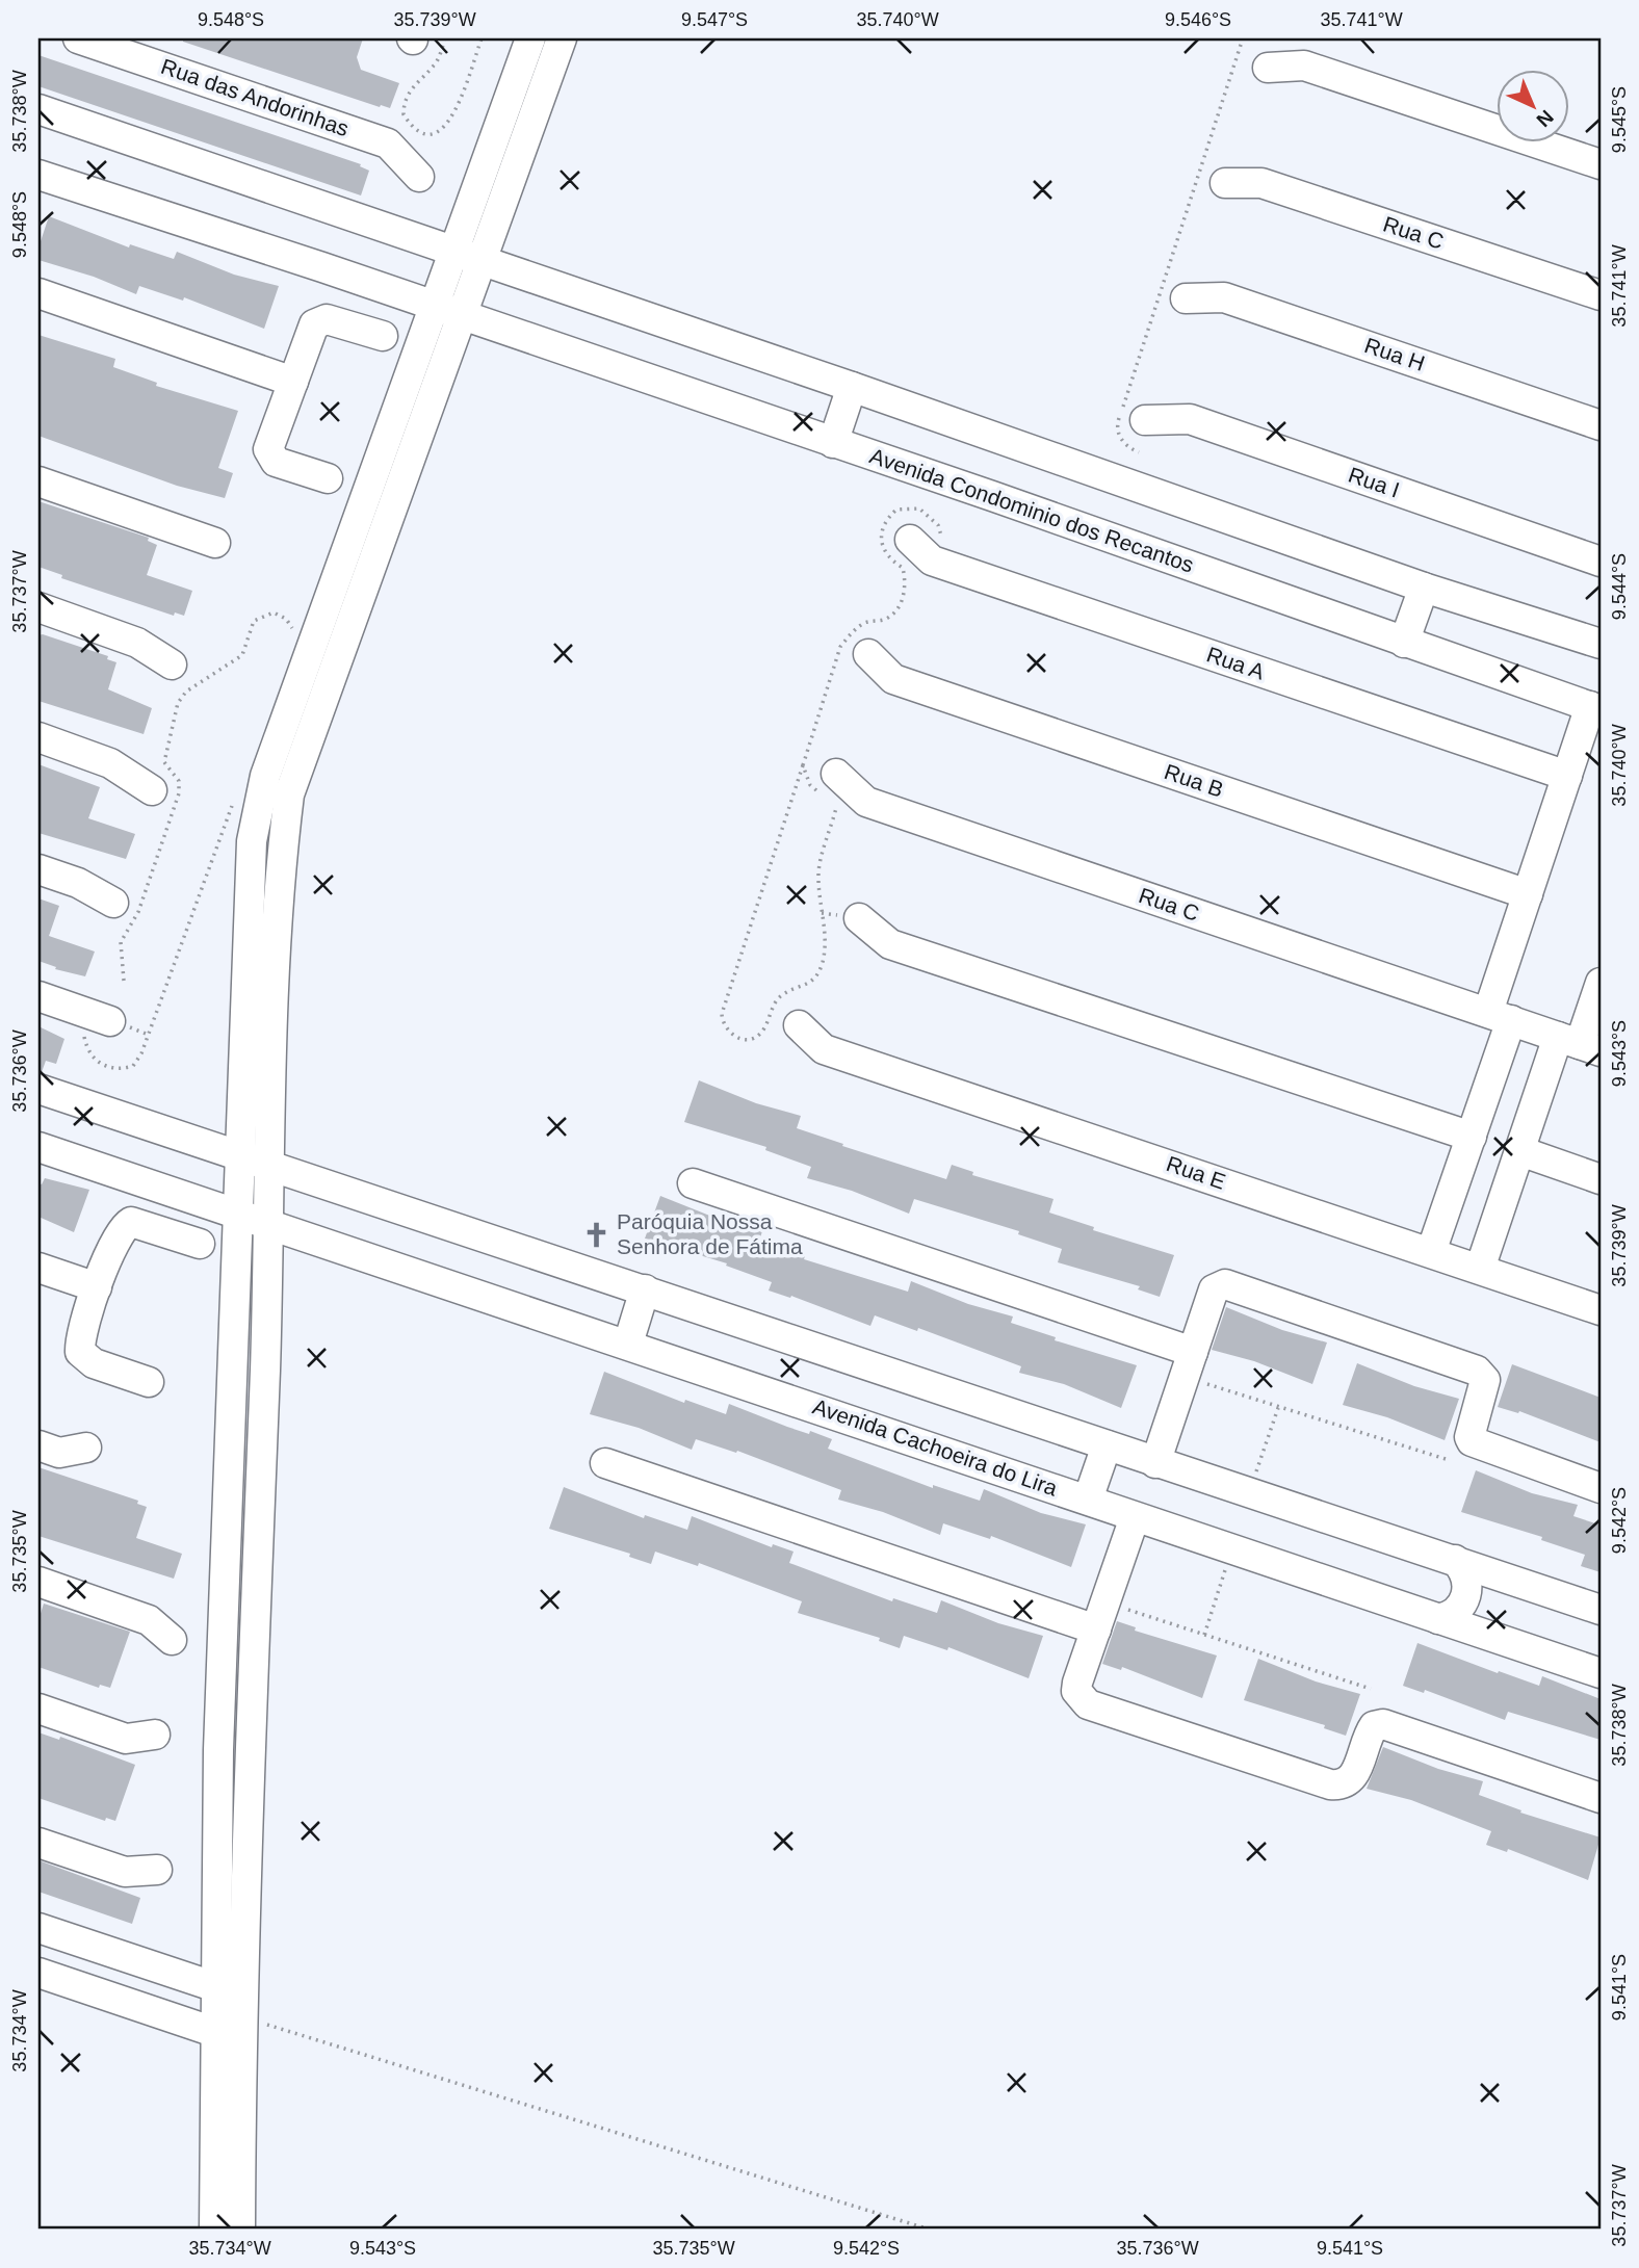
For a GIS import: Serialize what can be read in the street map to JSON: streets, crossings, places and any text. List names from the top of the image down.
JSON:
{
  "streets": {
    "street": [
      "Rua das Andorinhas",
      "Rua C",
      "Rua H",
      "Rua I",
      "Avenida Condominio dos Recantos",
      "Rua A",
      "Rua B",
      "Rua E",
      "Avenida Cachoeira do Lira"
    ]
  },
  "places": {
    "church": ["Paróquia Nossa Senhora de Fátima"]
  },
  "north": "bottom right",
  "coordinates": [
    "9.548°S",
    "35.739°W",
    "9.547°S",
    "35.740°W",
    "9.546°S",
    "35.741°W",
    "35.738°W",
    "9.545°S",
    "9.544°S",
    "35.737°W",
    "9.543°S",
    "35.736°W",
    "9.542°S",
    "35.735°W",
    "9.541°S",
    "35.734°W"
  ]
}
